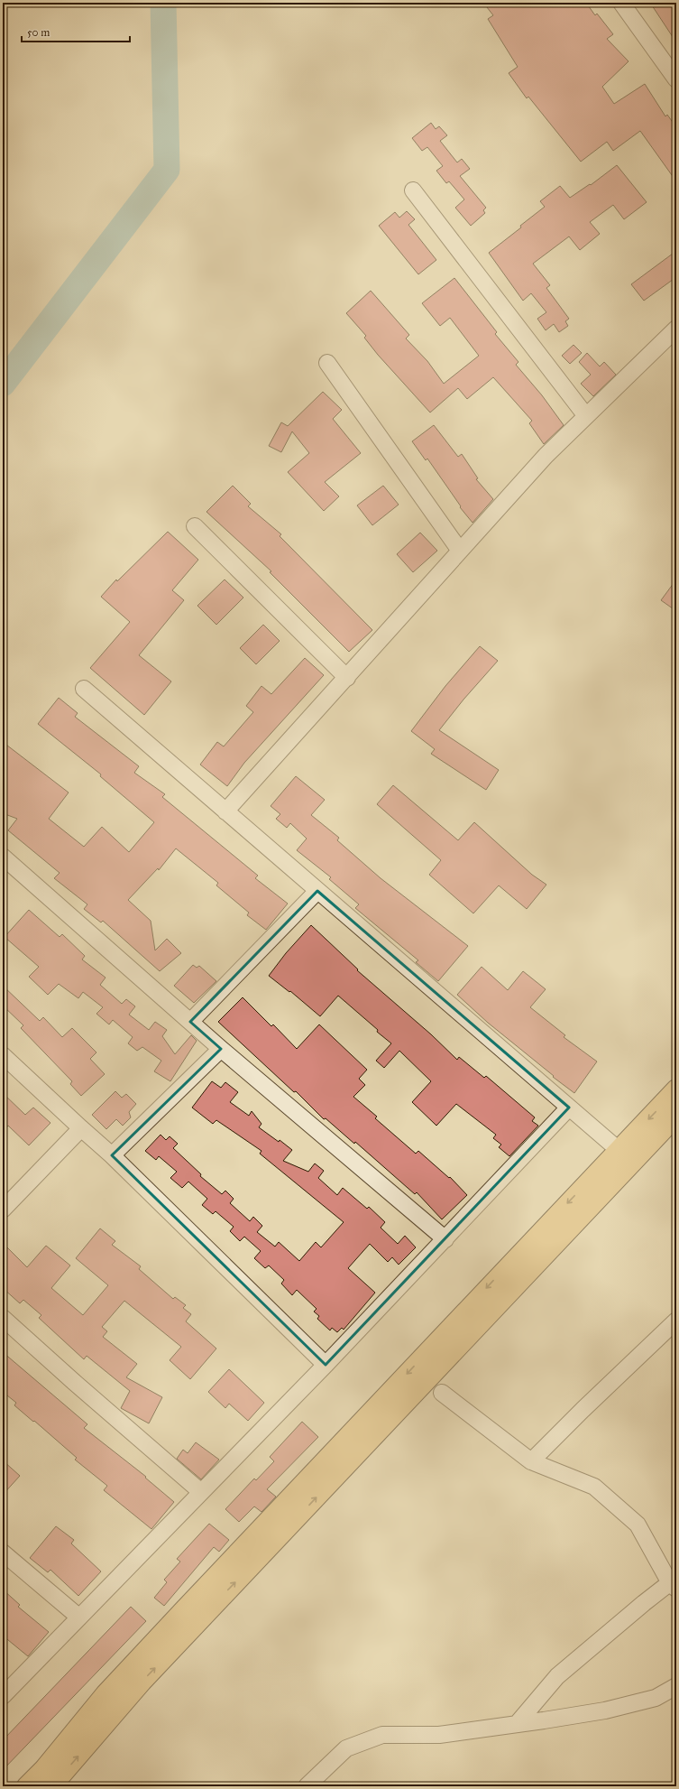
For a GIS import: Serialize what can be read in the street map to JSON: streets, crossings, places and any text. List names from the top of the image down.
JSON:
{
  "scale_bar": "50 m"
}
